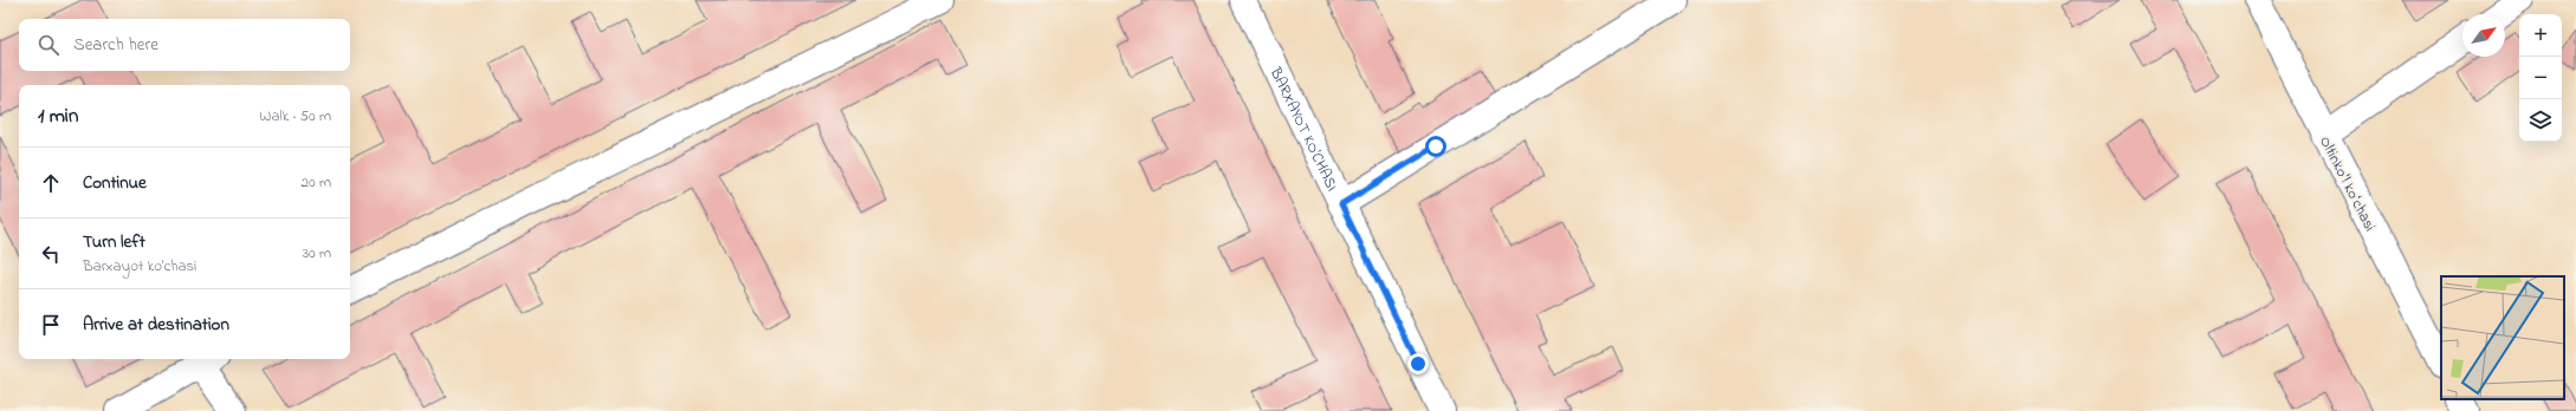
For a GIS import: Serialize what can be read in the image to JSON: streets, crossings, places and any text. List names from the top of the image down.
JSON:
{
  "streets": {
    "street": ["BARXAYOT KO'CHASI", "Oltinkoʻl koʻchasi"]
  },
  "north": "top right",
  "page": {
    "map_buttons": ["+", "−"],
    "search": "Search here",
    "heading": ["1 min", "Walk · 50 m"],
    "list": [
      ["Continue", "20 m"],
      ["Turn left", "Barxayot ko'chasi", "30 m"],
      "Arrive at destination"
    ]
  }
}
